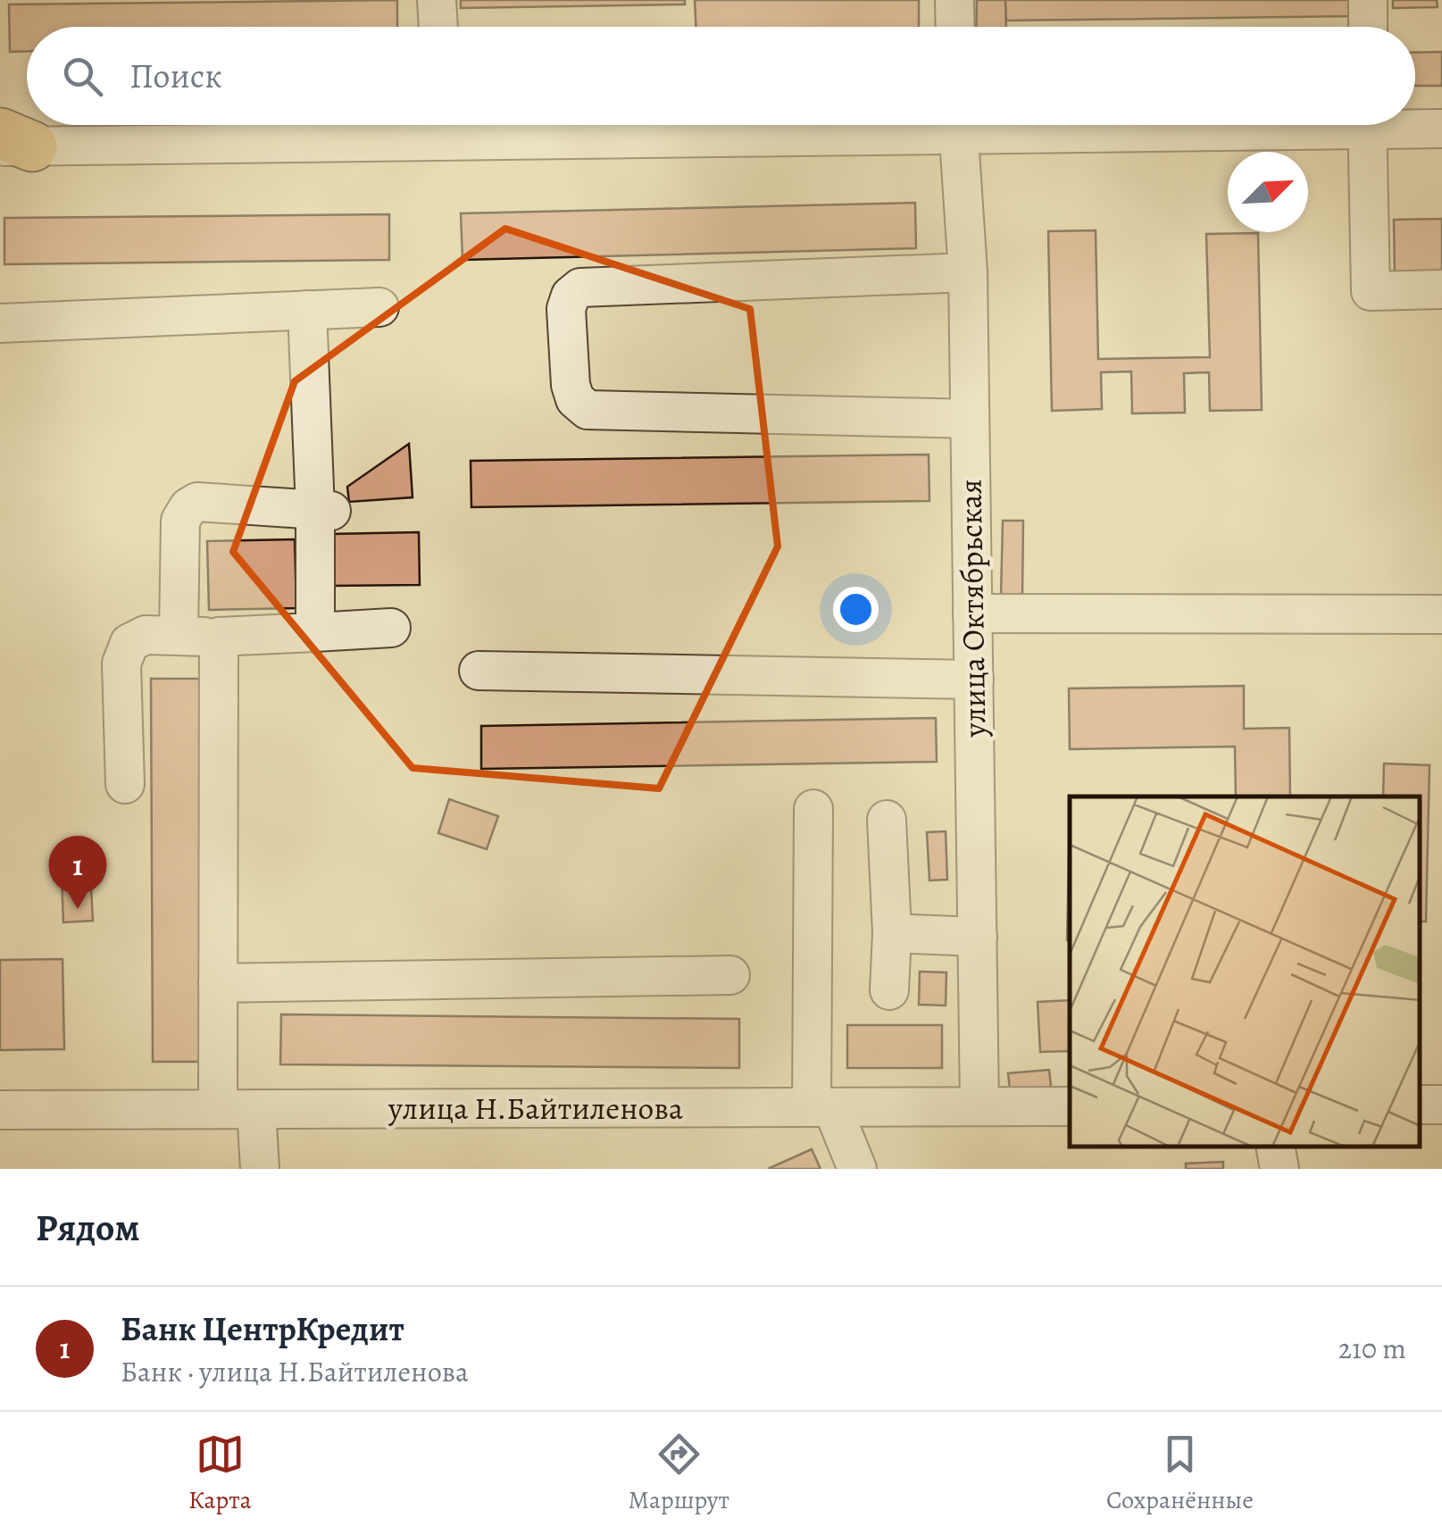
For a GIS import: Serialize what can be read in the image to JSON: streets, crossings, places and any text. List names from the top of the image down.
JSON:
{
  "streets": {
    "street": ["улица Октябрьская", "улица Н.Байтиленова"]
  },
  "crossings": [
    ["улица Октябрьская", "улица Н.Байтиленова"]
  ],
  "north": "top right",
  "page": {
    "search": "Поиск",
    "pins": "1",
    "heading": "Рядом",
    "list": [
      {
        "mark": "1",
        "name": "Банк ЦентрКредит",
        "note": "Банк · улица Н.Байтиленова",
        "value": "210 m"
      }
    ],
    "nav": ["Карта", "Маршрут", "Сохранённые"]
  }
}
